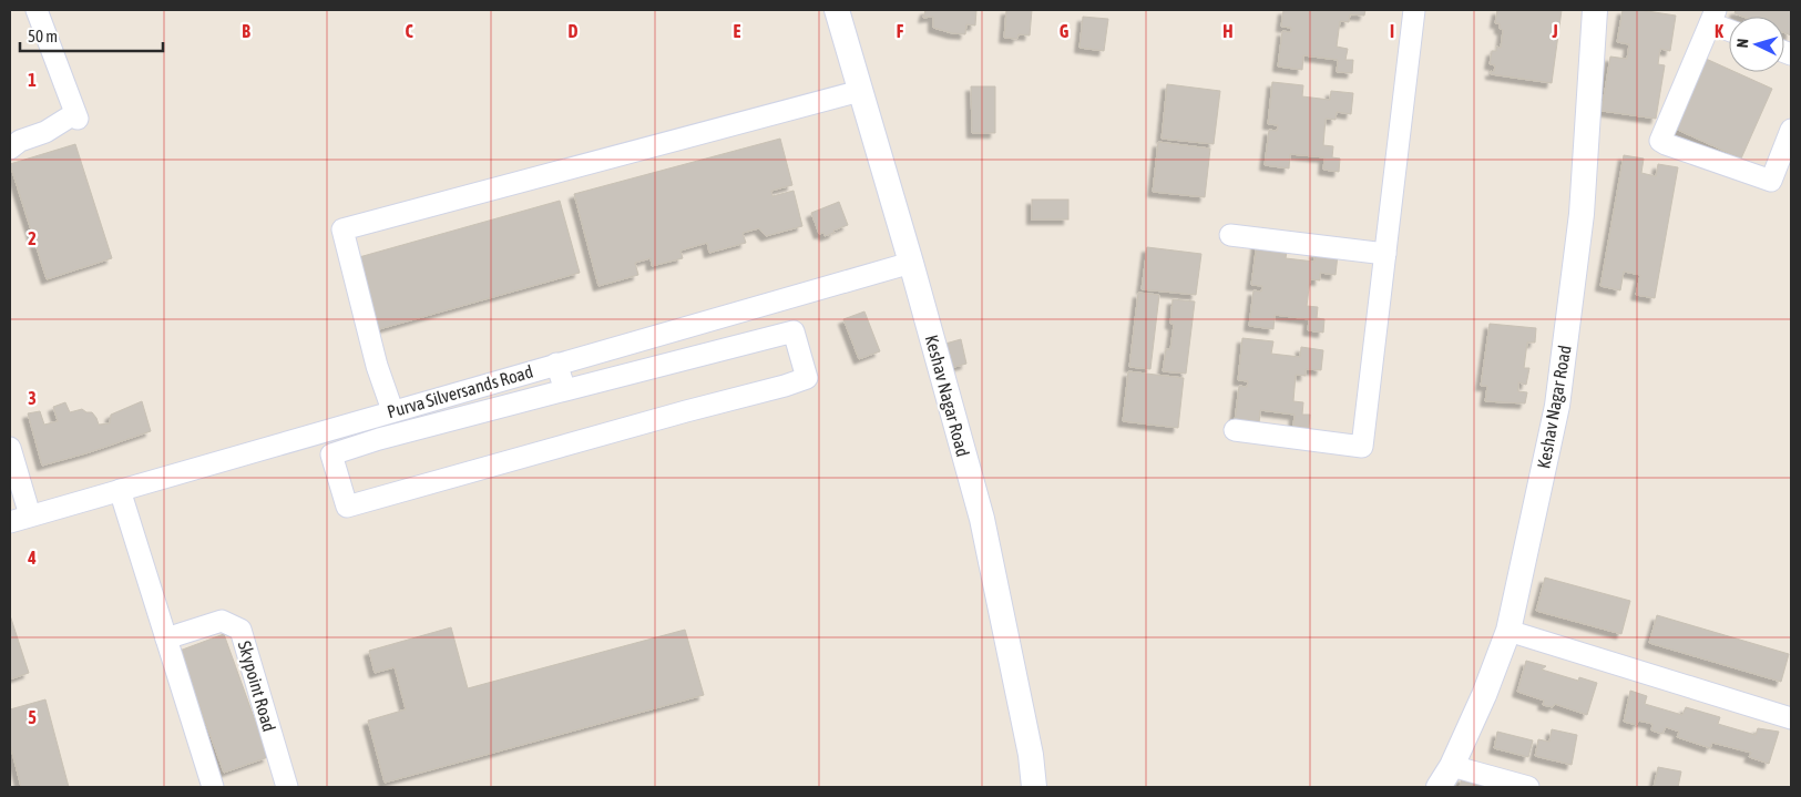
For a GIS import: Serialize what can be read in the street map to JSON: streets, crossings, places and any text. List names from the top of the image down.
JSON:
{
  "streets": {
    "street": ["Purva Silversands Road", "Keshav Nagar Road", "Skypoint Road"]
  },
  "crossings": [
    ["Purva Silversands Road", "Keshav Nagar Road"]
  ],
  "scale_bar": "50 m",
  "north": "left",
  "grid": {
    "columns": [
      "B",
      "C",
      "D",
      "E",
      "F",
      "G",
      "H",
      "I",
      "J",
      "K"
    ],
    "rows": [
      "1",
      "2",
      "3",
      "4",
      "5"
    ]
  }
}
